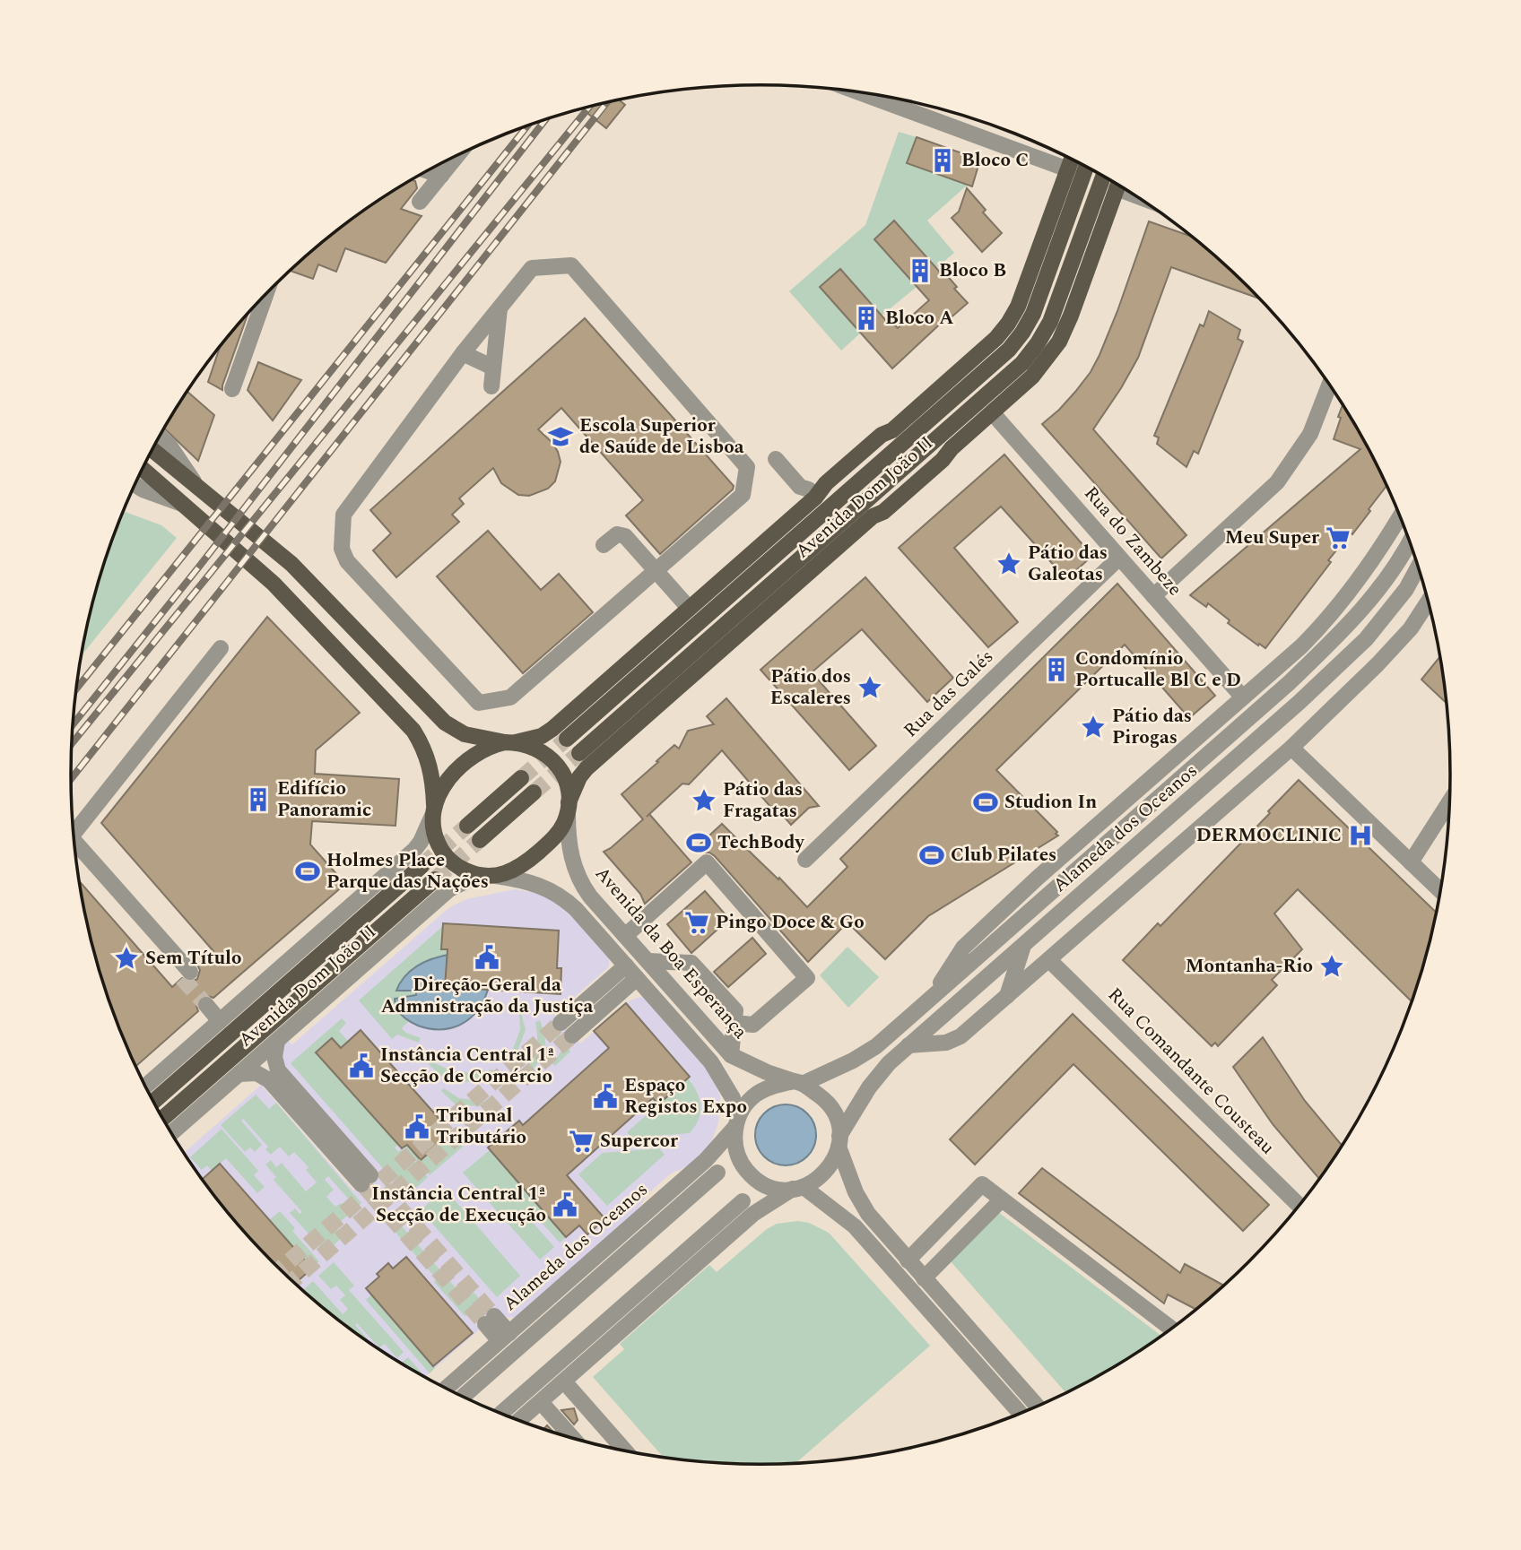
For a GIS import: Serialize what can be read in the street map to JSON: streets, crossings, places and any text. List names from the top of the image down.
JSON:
{
  "streets": {
    "main road": ["Avenida Dom João II"],
    "street": [
      "Rua do Zambeze",
      "Rua das Galés",
      "Alameda dos Oceanos",
      "Avenida da Boa Esperança",
      "Rua Comandante Cousteau"
    ]
  },
  "crossings": [
    ["Avenida Dom João II", "Rua do Zambeze"],
    ["Avenida Dom João II", "Avenida da Boa Esperança"],
    ["Rua do Zambeze", "Rua das Galés"],
    ["Rua do Zambeze", "Alameda dos Oceanos"],
    ["Alameda dos Oceanos", "Avenida da Boa Esperança"]
  ],
  "places": {
    "building": [
      "Bloco C",
      "Bloco B",
      "Bloco A",
      "Condomínio Portucalle Bl C e D",
      "Edifício Panoramic"
    ],
    "school or university": ["Escola Superior de Saúde de Lisboa"],
    "supermarket": ["Meu Super", "Pingo Doce & Go", "Supercor"],
    "place": [
      "Pátio das Galeotas",
      "Pátio dos Escaleres",
      "Pátio das Pirogas",
      "Pátio das Fragatas",
      "Sem Título",
      "Montanha-Rio"
    ],
    "sports": [
      "Studion In",
      "TechBody",
      "Club Pilates",
      "Holmes Place Parque das Nações"
    ],
    "hospital": ["DERMOCLINIC"],
    "public building": [
      "Direção-Geral da Admnistração da Justiça",
      "Instância Central 1ª Secção de Comércio",
      "Espaço Registos Expo",
      "Tribunal Tributário",
      "Instância Central 1ª Secção de Execução"
    ]
  }
}
